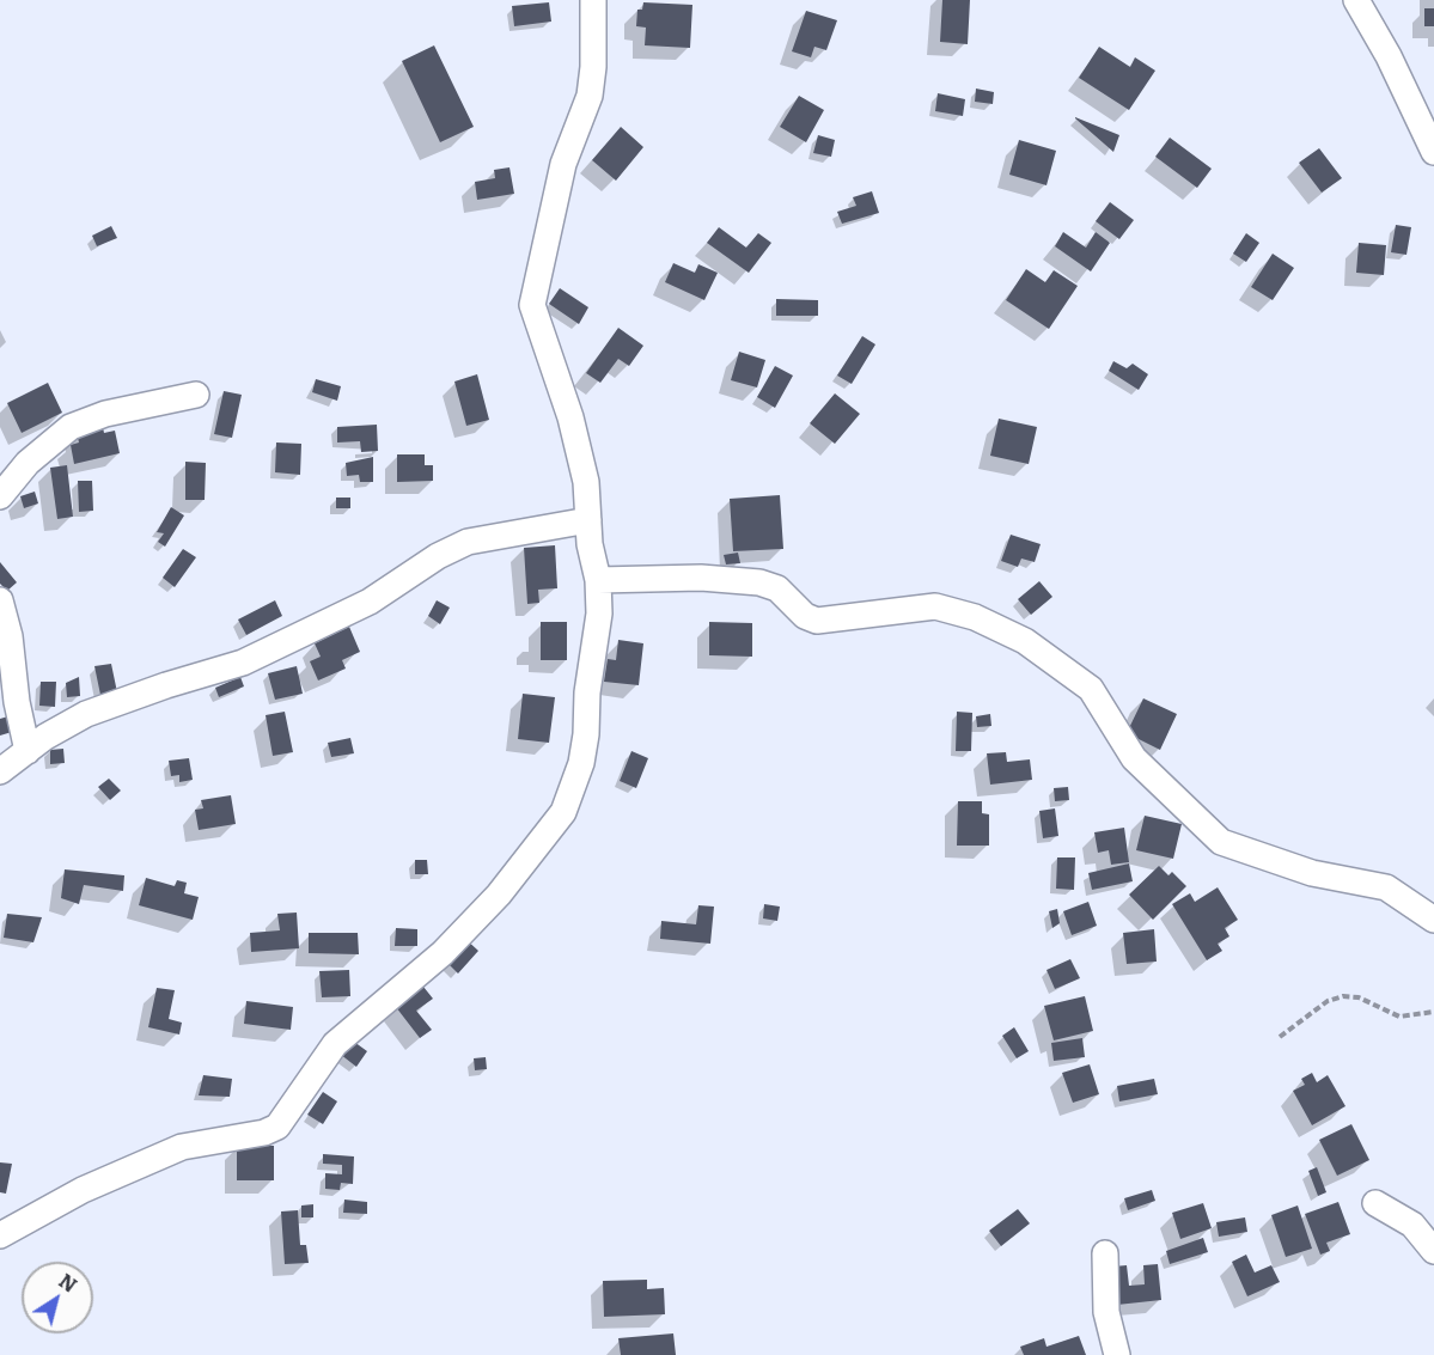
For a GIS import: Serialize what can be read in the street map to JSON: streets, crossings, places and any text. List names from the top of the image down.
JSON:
{
  "north": "top right"
}
